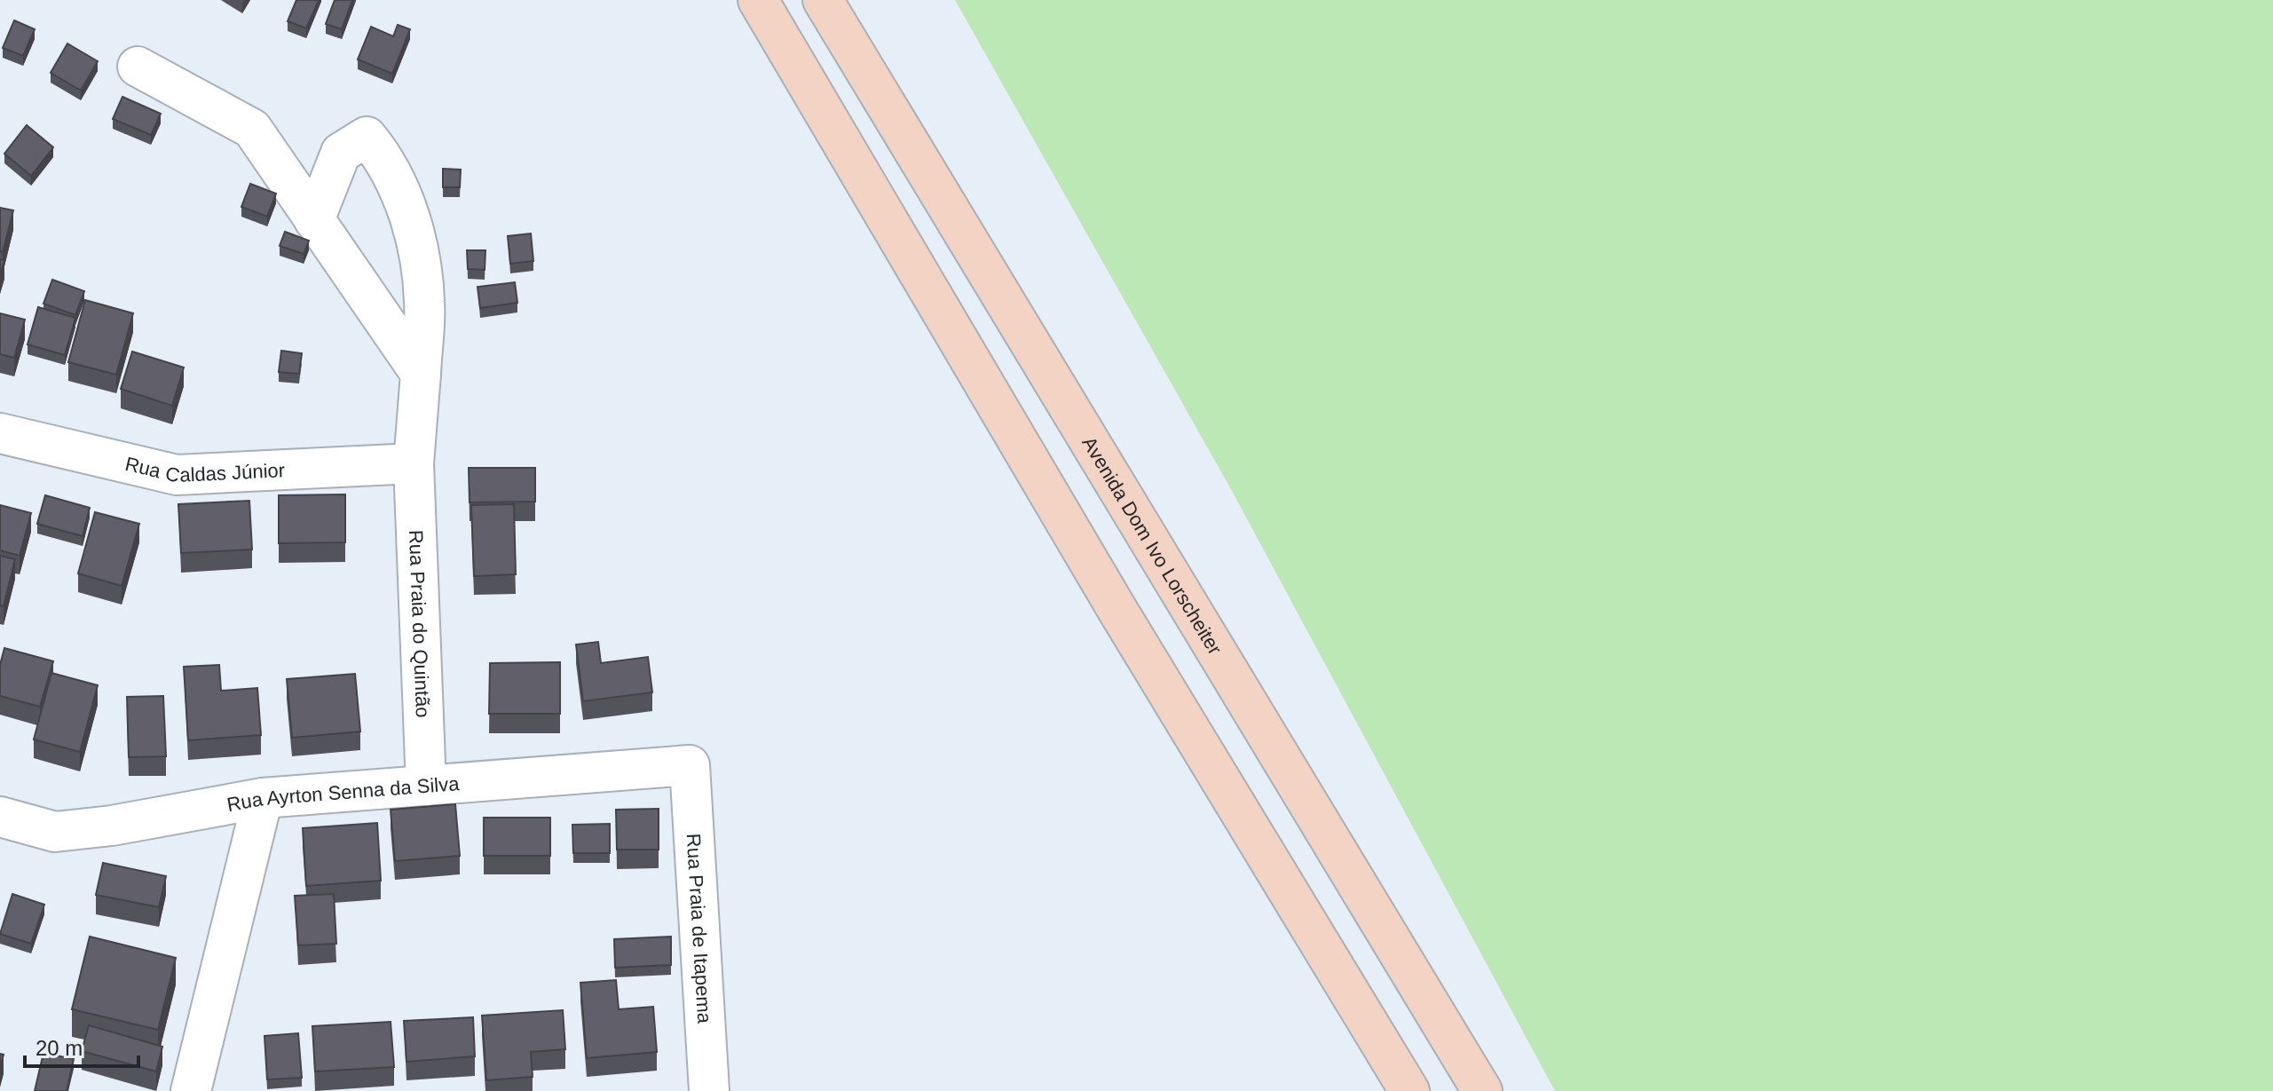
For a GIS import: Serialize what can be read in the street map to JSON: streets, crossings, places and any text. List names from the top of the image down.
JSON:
{
  "streets": {
    "main road": ["Avenida Dom Ivo Lorscheiter"],
    "street": [
      "Rua Caldas Júnior",
      "Rua Praia do Quintão",
      "Rua Ayrton Senna da Silva",
      "Rua Praia de Itapema"
    ]
  },
  "crossings": [
    ["Rua Caldas Júnior", "Rua Praia do Quintão"],
    ["Rua Praia do Quintão", "Rua Ayrton Senna da Silva"],
    ["Rua Ayrton Senna da Silva", "Rua Praia de Itapema"]
  ],
  "scale_bar": "20 m"
}
